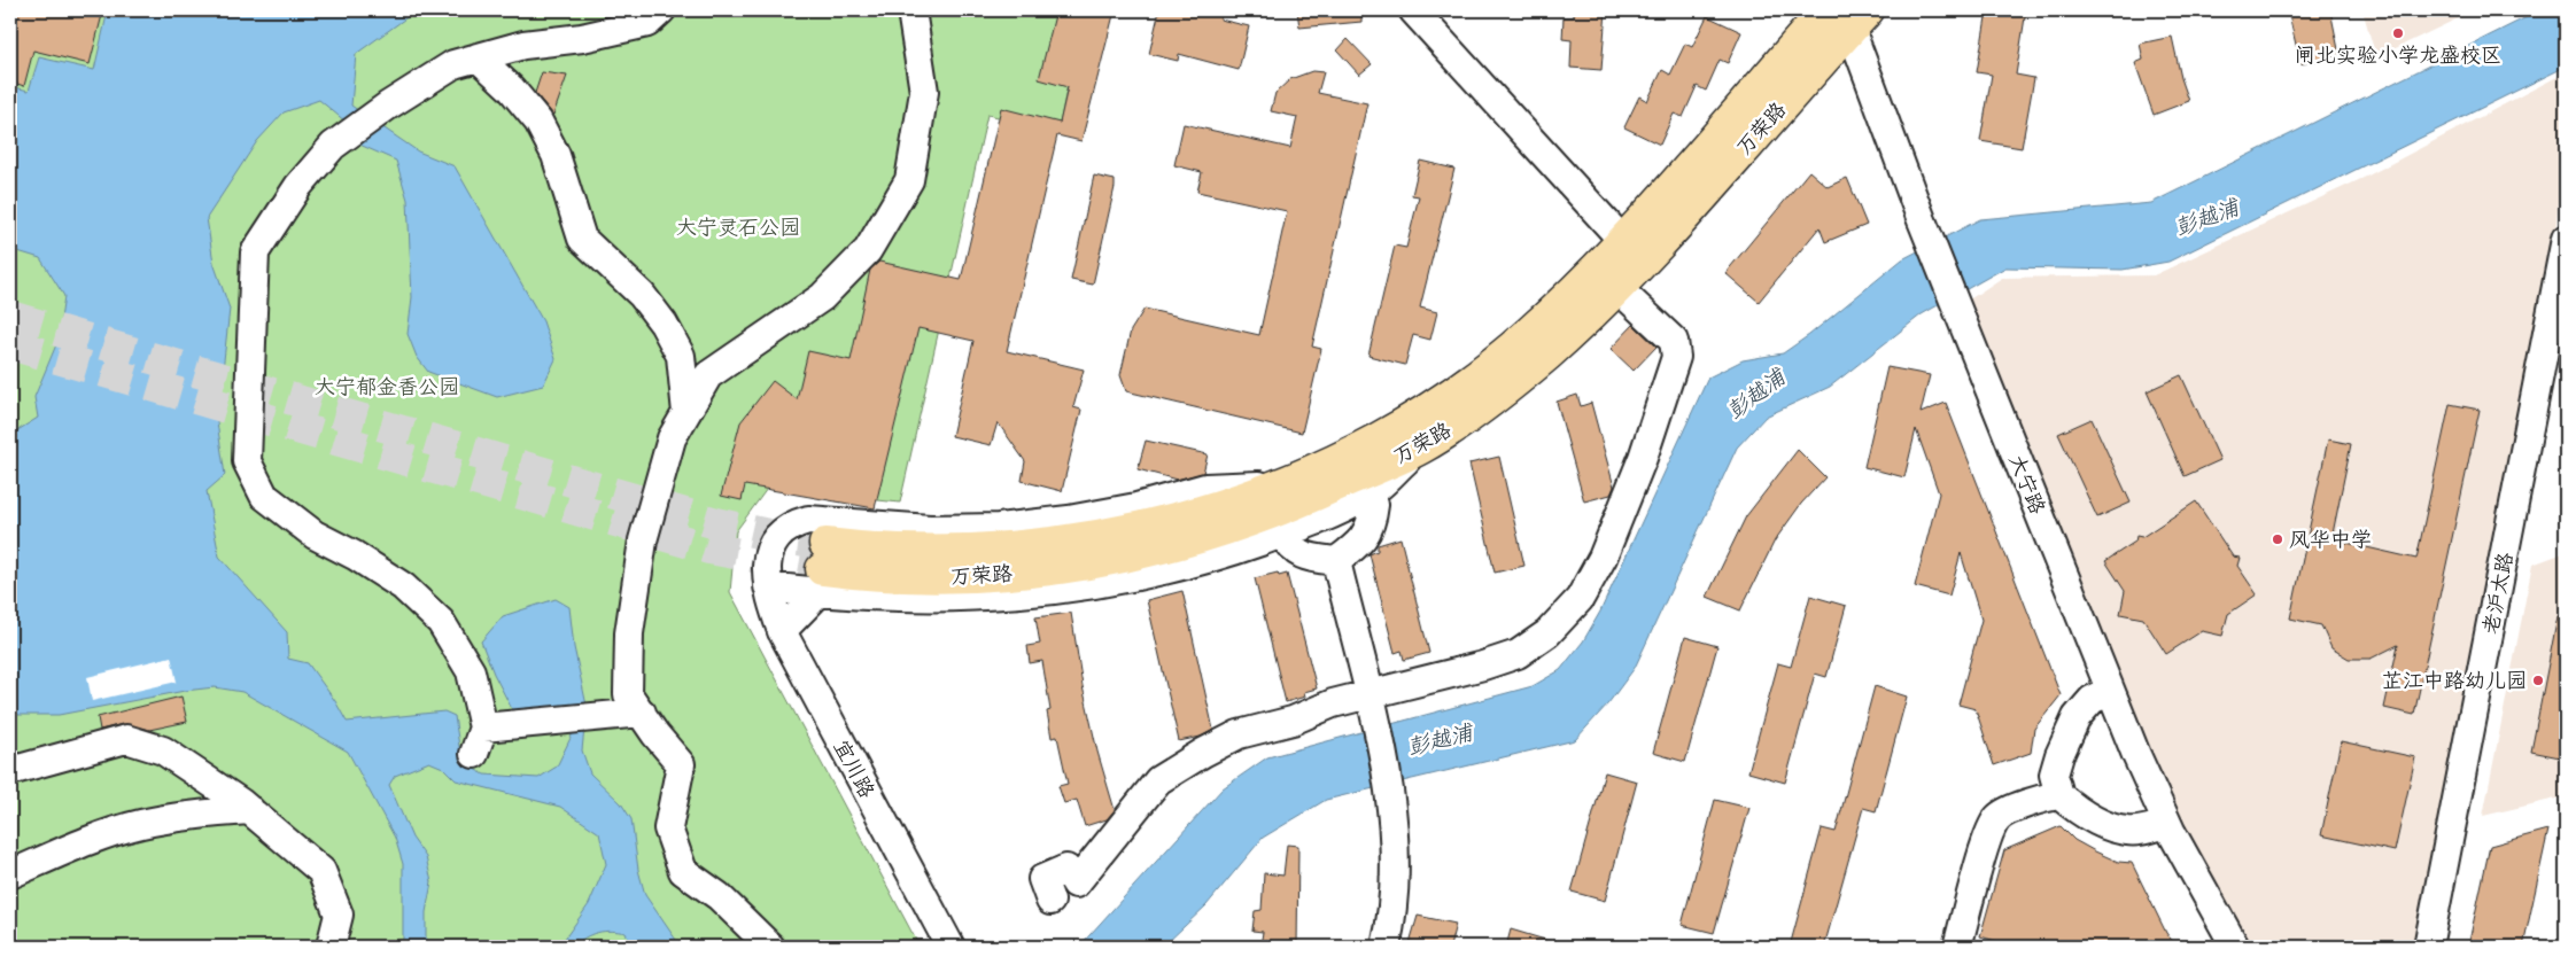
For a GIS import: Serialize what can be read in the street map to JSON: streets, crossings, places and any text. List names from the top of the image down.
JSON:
{
  "streets": {
    "main road": ["万荣路"],
    "street": ["大宁路", "老沪太路", "宜川路"]
  },
  "crossings": [
    ["万荣路", "大宁路"],
    ["万荣路", "宜川路"]
  ],
  "water": ["彭越浦"],
  "parks": ["大宁灵石公园", "大宁郁金香公园"],
  "places": ["闸北实验小学龙盛校区", "风华中学", "芷江中路幼儿园"]
}
